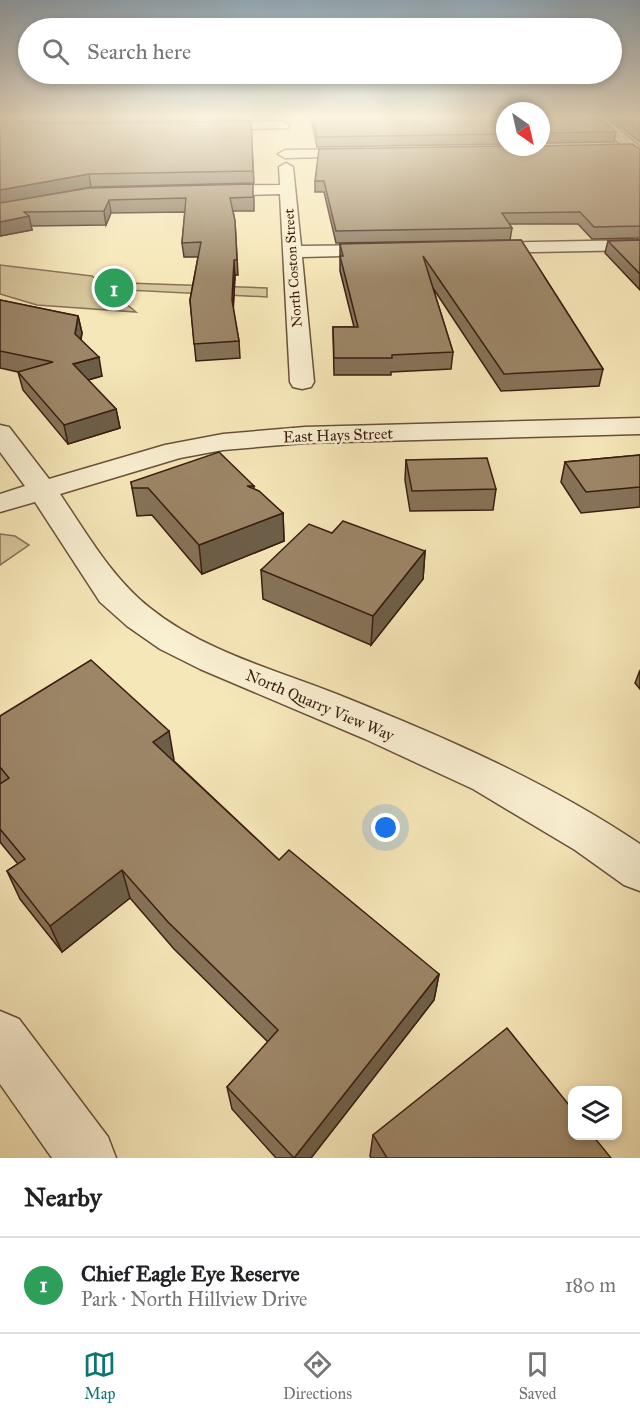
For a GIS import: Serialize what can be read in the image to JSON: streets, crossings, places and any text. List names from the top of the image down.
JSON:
{
  "streets": {
    "street": ["North Coston Street", "East Hays Street", "North Quarry View Way"]
  },
  "crossings": [
    ["East Hays Street", "North Quarry View Way"]
  ],
  "north": "bottom right",
  "page": {
    "search": "Search here",
    "pins": "1",
    "heading": "Nearby",
    "list": [
      {
        "mark": "1",
        "name": "Chief Eagle Eye Reserve",
        "note": "Park · North Hillview Drive",
        "value": "180 m"
      }
    ],
    "nav": ["Map", "Directions", "Saved"]
  }
}
